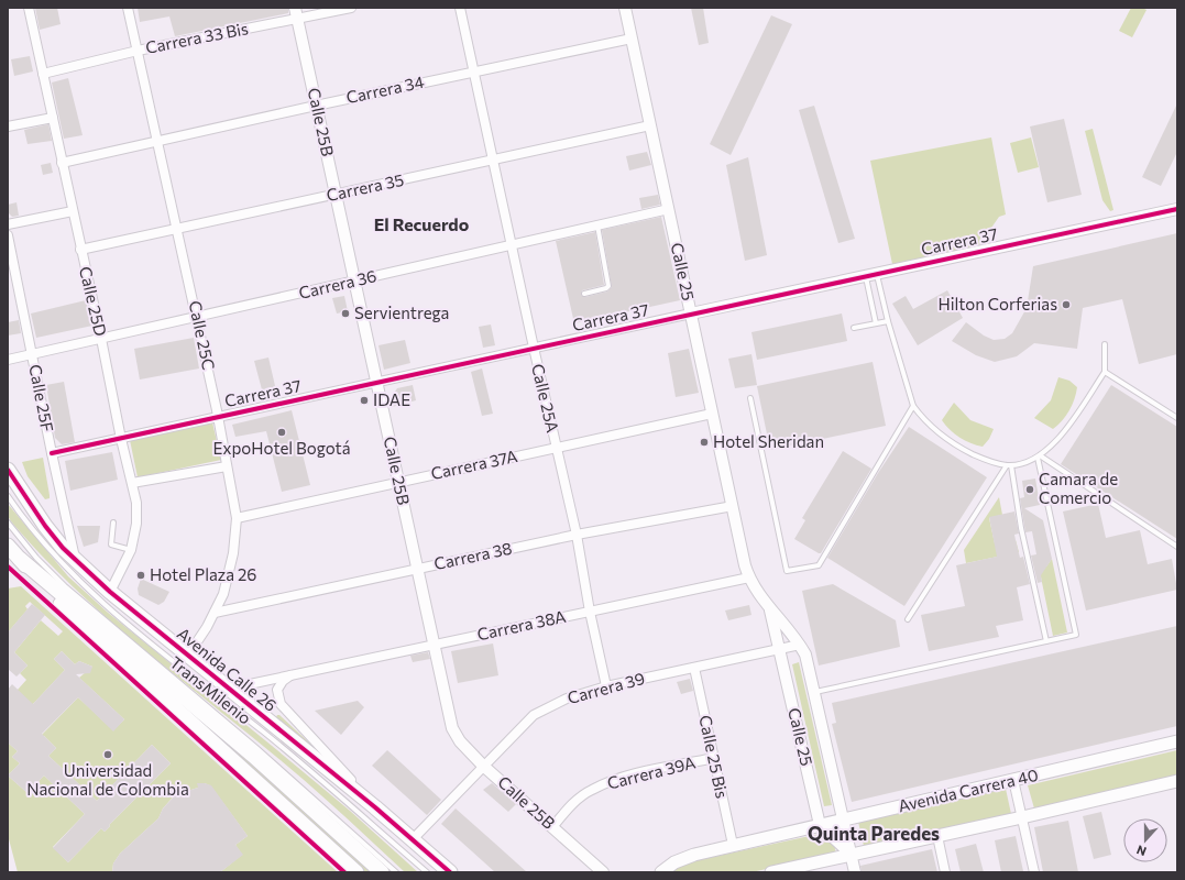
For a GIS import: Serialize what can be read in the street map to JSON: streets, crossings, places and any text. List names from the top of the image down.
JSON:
{
  "streets": {
    "main road": ["Avenida Calle 26", "Avenida Carrera 40"],
    "street": [
      "Carrera 33 Bis",
      "Carrera 34",
      "Calle 25B",
      "Carrera 35",
      "Carrera 37",
      "Calle 25",
      "Carrera 36",
      "Calle 25D",
      "Calle 25C",
      "Calle 25F",
      "Calle 25A",
      "Carrera 37A",
      "Carrera 38",
      "Carrera 38A",
      "Carrera 39",
      "Calle 25 Bis",
      "Carrera 39A"
    ],
    "lane": ["TransMilenio"]
  },
  "crossings": [
    ["Carrera 33 Bis", "Calle 25B"],
    ["Carrera 33 Bis", "Calle 25D"],
    ["Carrera 33 Bis", "Calle 25C"],
    ["Carrera 34", "Calle 25B"],
    ["Carrera 34", "Calle 25"],
    ["Carrera 34", "Calle 25D"],
    ["Carrera 34", "Calle 25C"],
    ["Carrera 34", "Calle 25A"],
    ["Calle 25B", "Carrera 35"],
    ["Calle 25B", "Carrera 37"],
    ["Calle 25B", "Carrera 36"],
    ["Calle 25B", "Carrera 37A"],
    ["Calle 25B", "Carrera 38"],
    ["Calle 25B", "Carrera 38A"],
    ["Calle 25B", "Carrera 39"],
    ["Calle 25B", "Carrera 39A"],
    ["Carrera 35", "Calle 25"],
    ["Carrera 35", "Calle 25D"],
    ["Carrera 35", "Calle 25C"],
    ["Carrera 35", "Calle 25A"],
    ["Carrera 37", "Calle 25"],
    ["Carrera 37", "Calle 25D"],
    ["Carrera 37", "Calle 25C"],
    ["Carrera 37", "Calle 25F"],
    ["Carrera 37", "Calle 25A"],
    ["Calle 25", "Carrera 36"],
    ["Calle 25", "Carrera 37A"],
    ["Calle 25", "Carrera 38"],
    ["Calle 25", "Carrera 38A"],
    ["Calle 25", "Carrera 39"],
    ["Calle 25", "Avenida Carrera 40"],
    ["Carrera 36", "Calle 25D"],
    ["Carrera 36", "Calle 25C"],
    ["Carrera 36", "Calle 25F"],
    ["Carrera 36", "Calle 25A"],
    ["Calle 25D", "Avenida Calle 26"],
    ["Calle 25C", "Carrera 37A"],
    ["Calle 25C", "Carrera 38"],
    ["Calle 25C", "Avenida Calle 26"],
    ["Calle 25F", "Avenida Calle 26"],
    ["Calle 25A", "Carrera 37A"],
    ["Calle 25A", "Carrera 38"],
    ["Calle 25A", "Carrera 38A"],
    ["Calle 25A", "Carrera 39"],
    ["Carrera 38A", "Avenida Calle 26"],
    ["Avenida Calle 26", "Carrera 39"],
    ["Carrera 39", "Calle 25 Bis"],
    ["Calle 25 Bis", "Carrera 39A"],
    ["Calle 25 Bis", "Avenida Carrera 40"]
  ],
  "districts": ["El Recuerdo", "Quinta Paredes"],
  "places": [
    "Hilton Corferias",
    "Servientrega",
    "IDAE",
    "ExpoHotel Bogotá",
    "Hotel Sheridan",
    "Camara de Comercio",
    "Hotel Plaza 26",
    "Universidad Nacional de Colombia"
  ],
  "north": "bottom"
}
